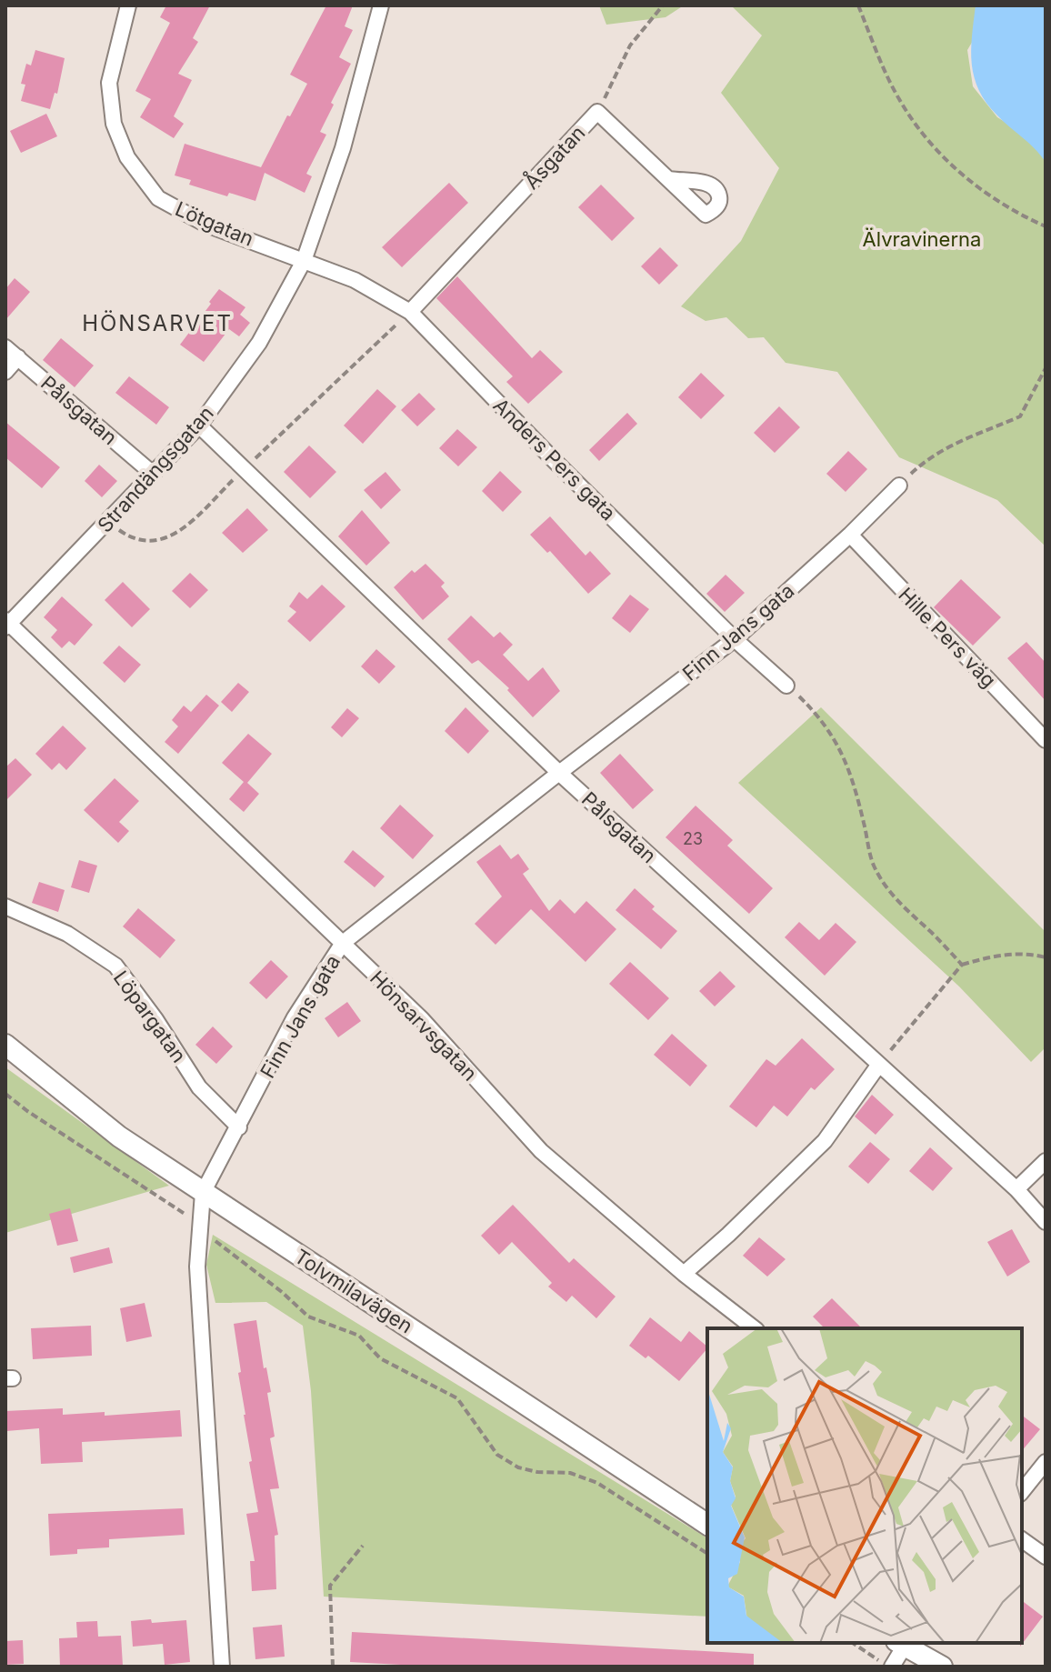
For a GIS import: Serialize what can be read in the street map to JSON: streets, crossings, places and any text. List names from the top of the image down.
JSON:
{
  "streets": {
    "street": [
      "Åsgatan",
      "Lötgatan",
      "Pålsgatan",
      "Anders Pers gata",
      "Strandängsgatan",
      "Finn Jans gata",
      "Hille Pers väg",
      "Löpargatan",
      "Hönsarvsgatan",
      "Tolvmilavägen"
    ]
  },
  "crossings": [
    ["Åsgatan", "Anders Pers gata"],
    ["Lötgatan", "Anders Pers gata"],
    ["Lötgatan", "Strandängsgatan"],
    ["Pålsgatan", "Strandängsgatan"],
    ["Pålsgatan", "Finn Jans gata"],
    ["Anders Pers gata", "Strandängsgatan"],
    ["Anders Pers gata", "Finn Jans gata"],
    ["Strandängsgatan", "Hönsarvsgatan"],
    ["Finn Jans gata", "Hille Pers väg"],
    ["Finn Jans gata", "Löpargatan"],
    ["Finn Jans gata", "Hönsarvsgatan"],
    ["Finn Jans gata", "Tolvmilavägen"]
  ],
  "districts": ["HÖNSARVET"],
  "parks": ["Älvravinerna"],
  "house_numbers": ["23"]
}
